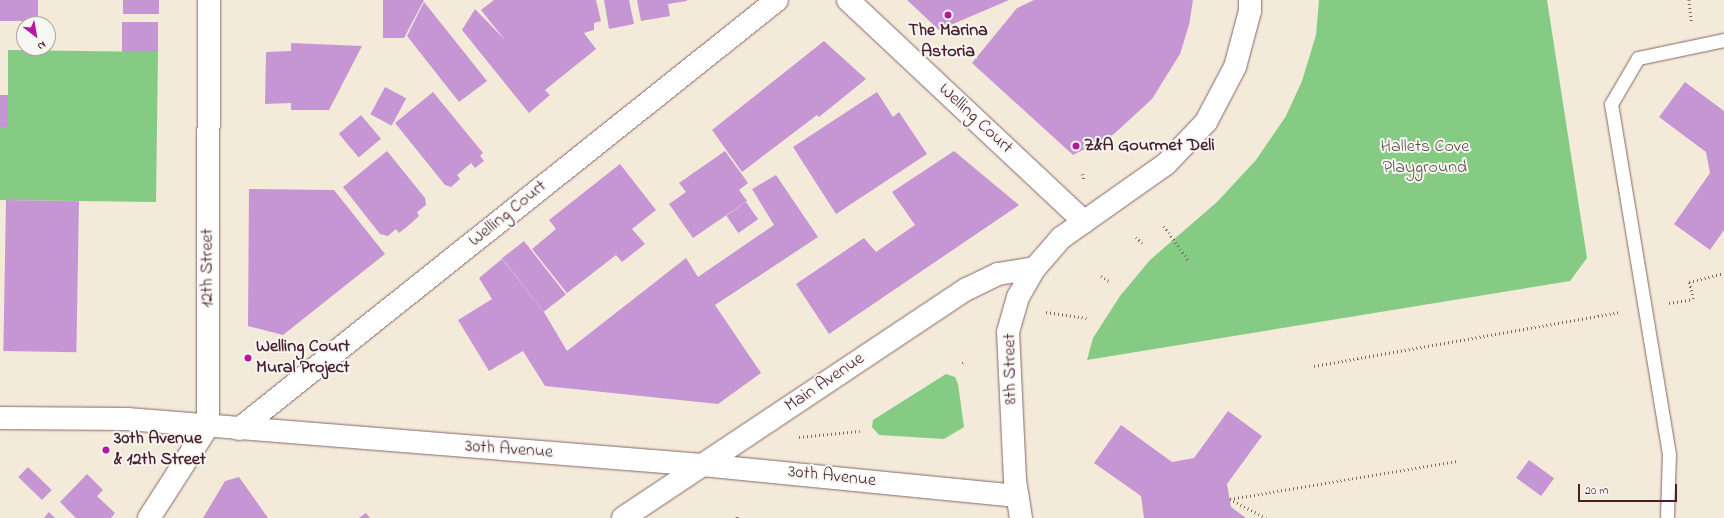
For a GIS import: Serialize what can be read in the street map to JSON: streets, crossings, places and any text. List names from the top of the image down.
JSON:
{
  "streets": {
    "street": [
      "Welling Court",
      "12th Street",
      "8th Street",
      "Main Avenue",
      "30th Avenue"
    ]
  },
  "crossings": [
    ["Welling Court", "8th Street"],
    ["Welling Court", "30th Avenue"],
    ["12th Street", "30th Avenue"],
    ["8th Street", "Main Avenue"],
    ["8th Street", "30th Avenue"],
    ["Main Avenue", "30th Avenue"]
  ],
  "parks": ["Hallets Cove Playground"],
  "places": [
    "The Marina Astoria",
    "Z&A Gourmet Deli",
    "Welling Court Mural Project",
    "30th Avenue & 12th Street"
  ],
  "scale_bar": "20 m",
  "north": "bottom right"
}
